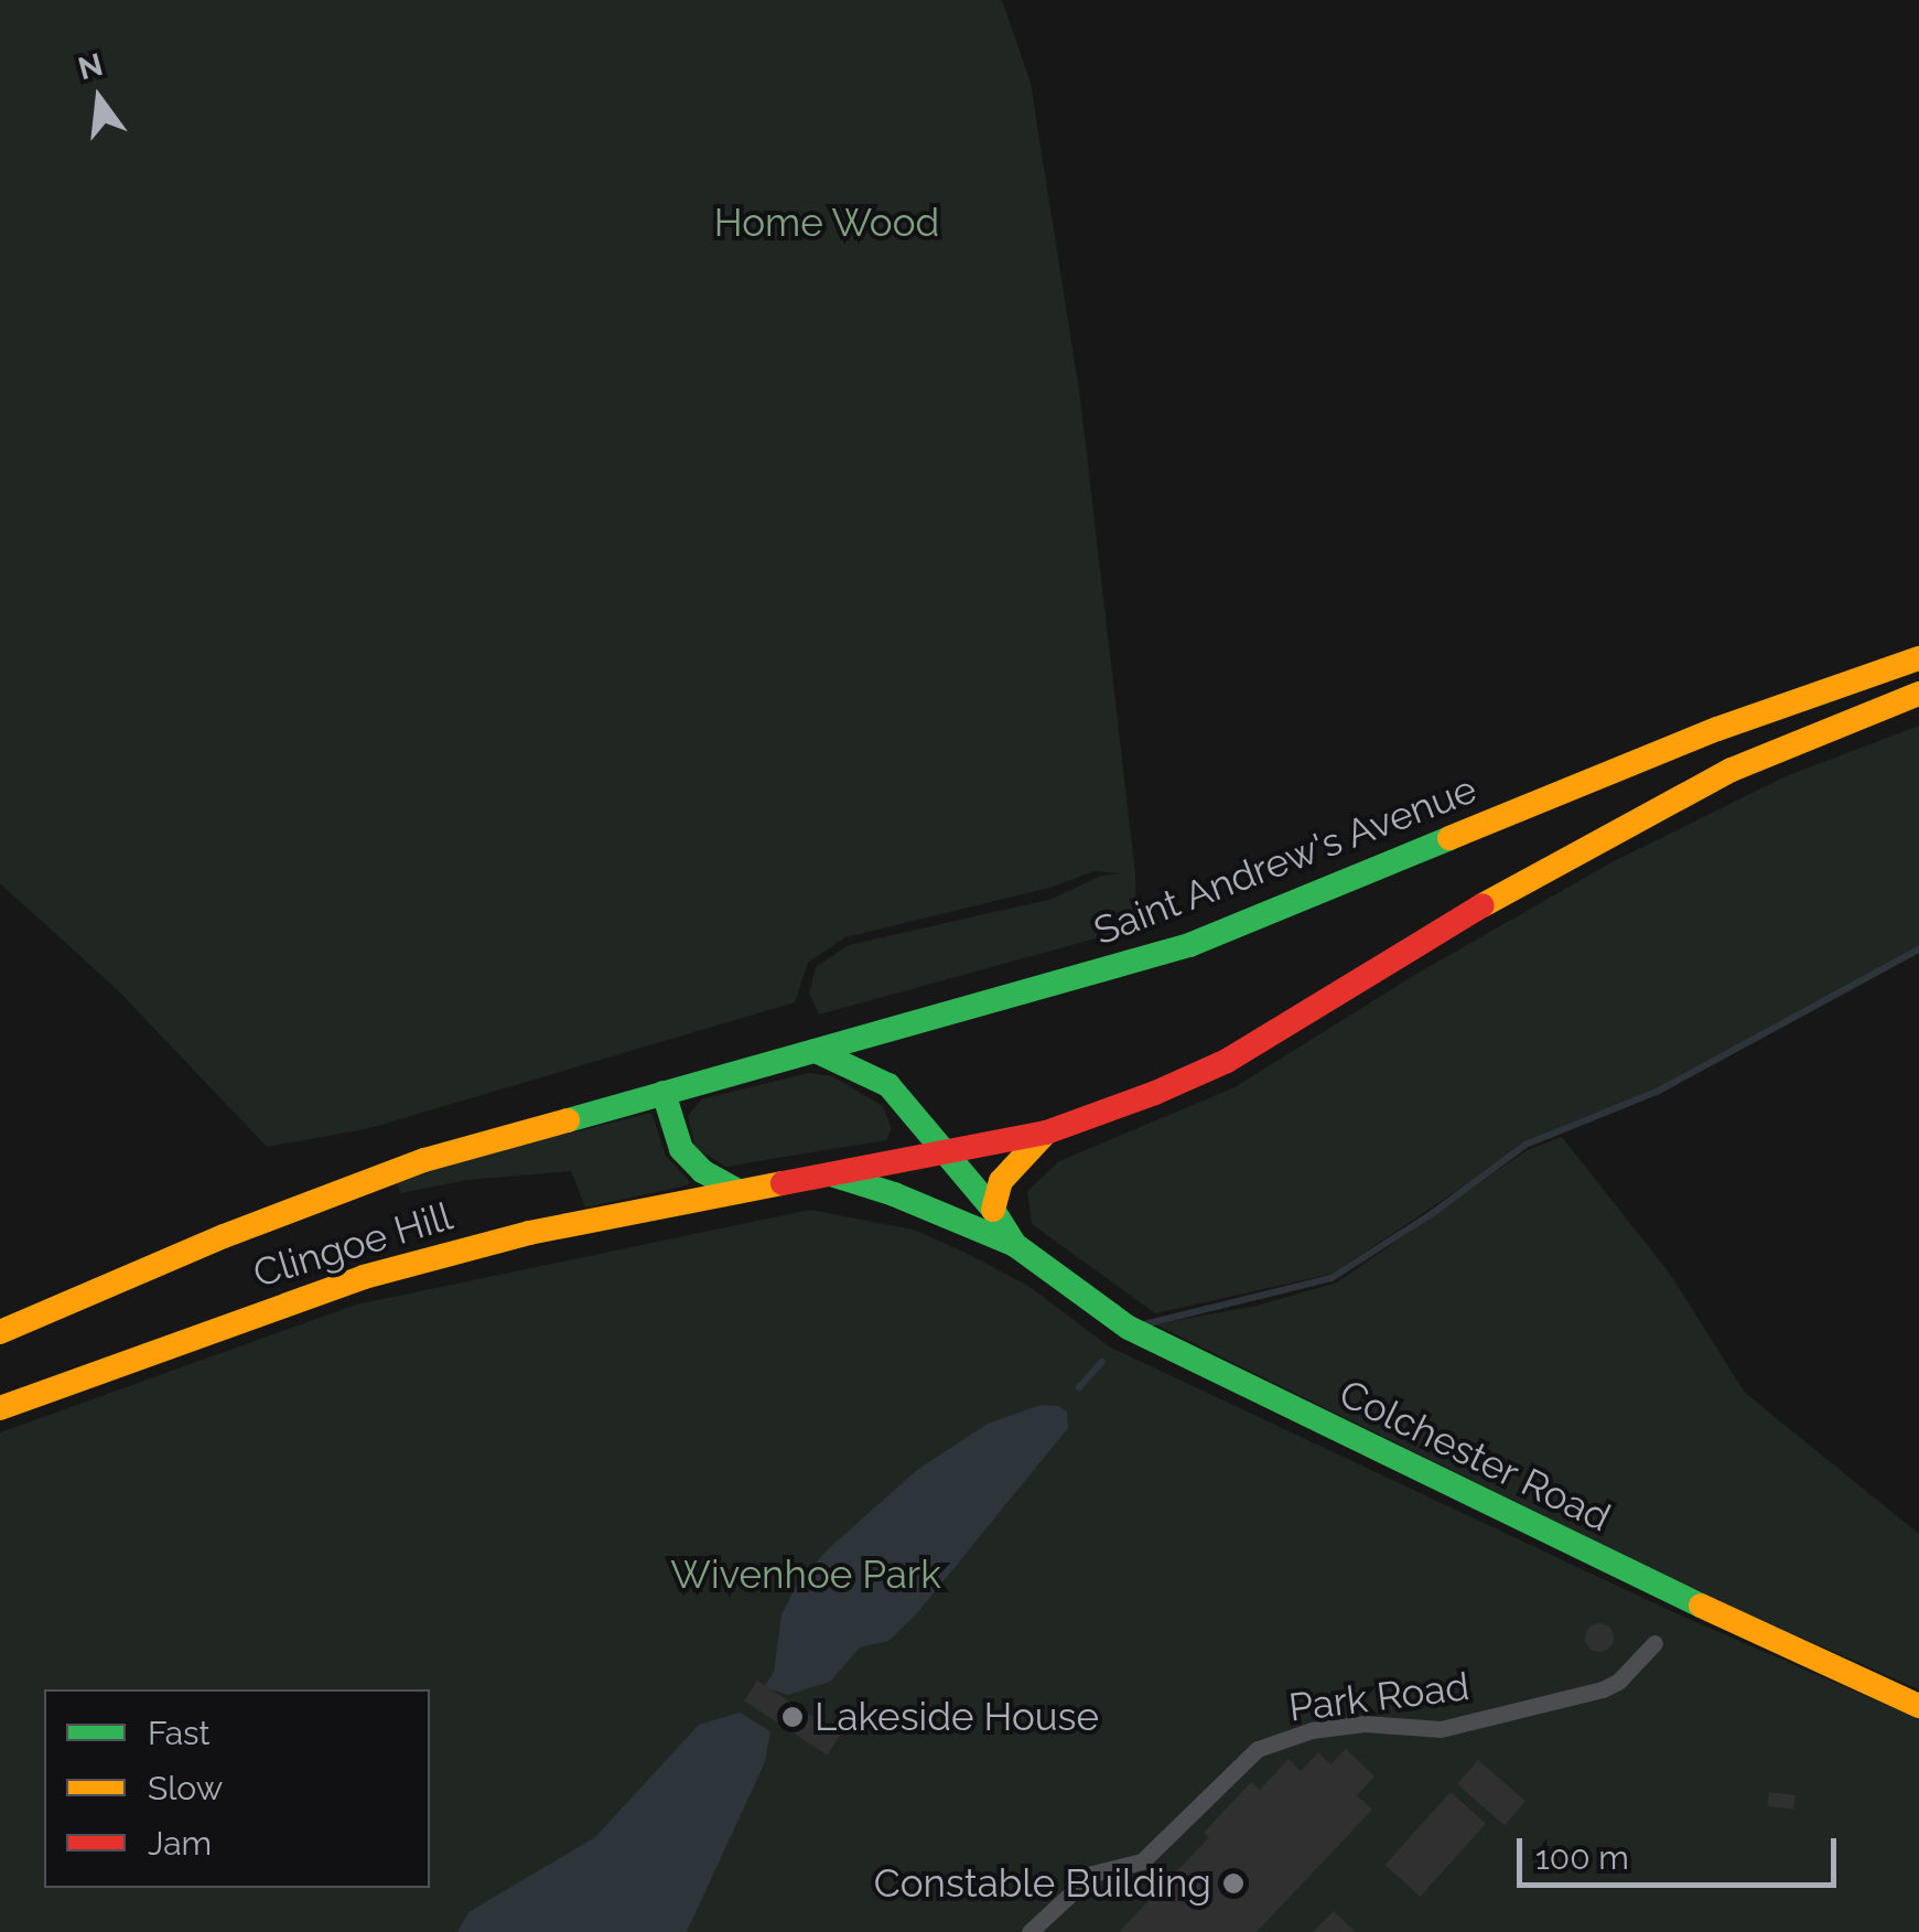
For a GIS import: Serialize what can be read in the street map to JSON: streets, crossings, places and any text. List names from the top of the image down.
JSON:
{
  "streets": {
    "main road": ["Saint Andrew's Avenue", "Clingoe Hill", "Colchester Road"],
    "street": ["Park Road"]
  },
  "crossings": [
    ["Saint Andrew's Avenue", "Clingoe Hill"],
    ["Saint Andrew's Avenue", "Colchester Road"]
  ],
  "parks": ["Home Wood", "Wivenhoe Park"],
  "places": ["Lakeside House", "Constable Building"],
  "legend": ["Fast", "Slow", "Jam"],
  "scale_bar": "100 m",
  "north": "top"
}
